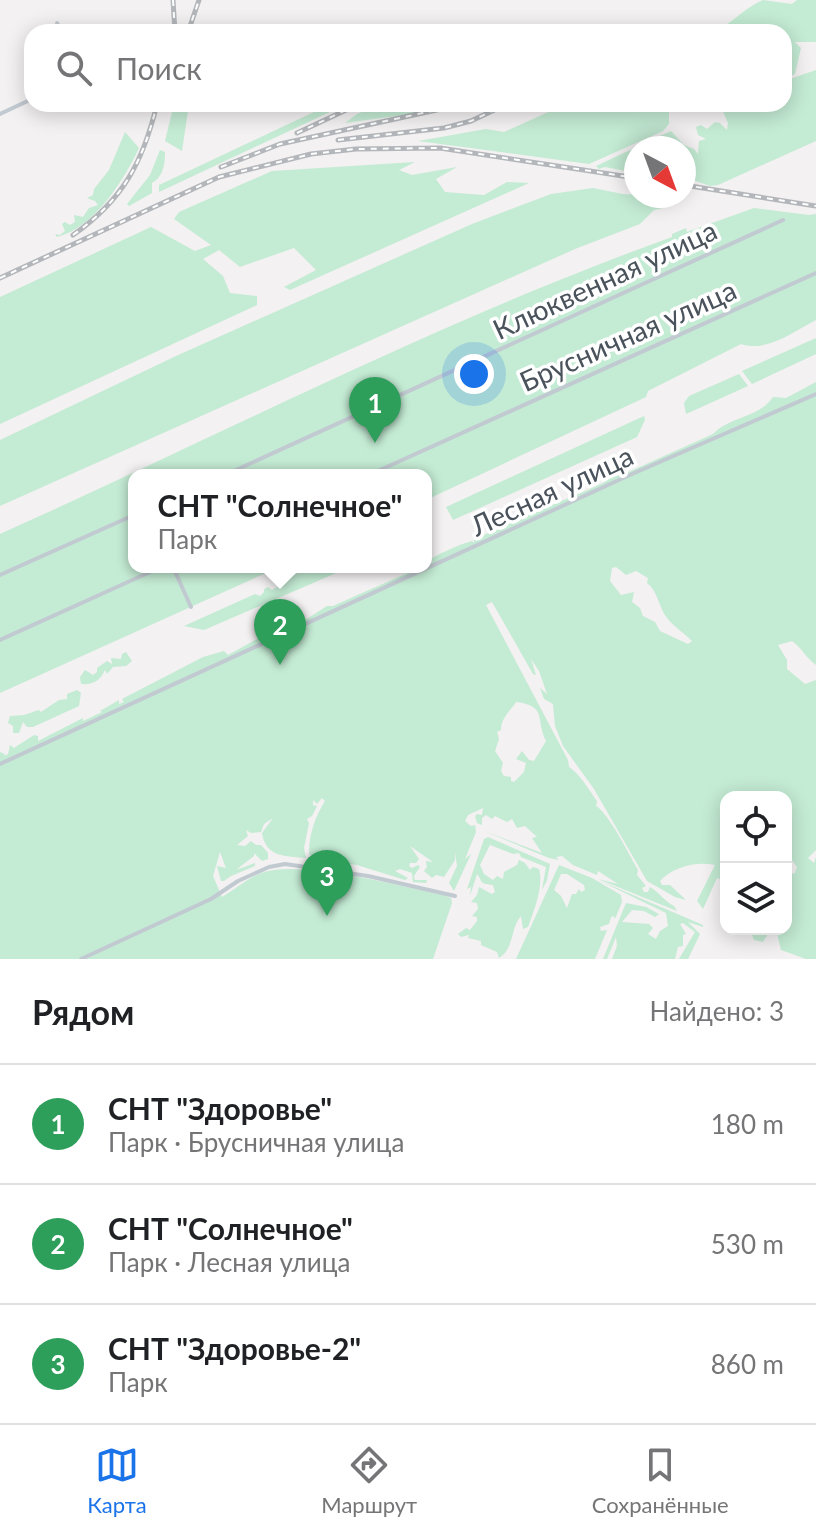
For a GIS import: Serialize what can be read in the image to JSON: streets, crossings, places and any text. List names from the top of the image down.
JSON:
{
  "streets": {
    "street": ["Клюквенная улица", "Брусничная улица", "Лесная улица"]
  },
  "north": "bottom right",
  "page": {
    "search": "Поиск",
    "pins": ["1", "2", "3"],
    "popup": ["СНТ \"Солнечное\"", "Парк"],
    "heading": ["Рядом", "Найдено: 3"],
    "list": [
      {
        "mark": "1",
        "name": "СНТ \"Здоровье\"",
        "note": "Парк · Брусничная улица",
        "value": "180 m"
      },
      {
        "mark": "2",
        "name": "СНТ \"Солнечное\"",
        "note": "Парк · Лесная улица",
        "value": "530 m"
      },
      {
        "mark": "3",
        "name": "СНТ \"Здоровье-2\"",
        "note": "Парк",
        "value": "860 m"
      }
    ],
    "nav": ["Карта", "Маршрут", "Сохранённые"]
  }
}
